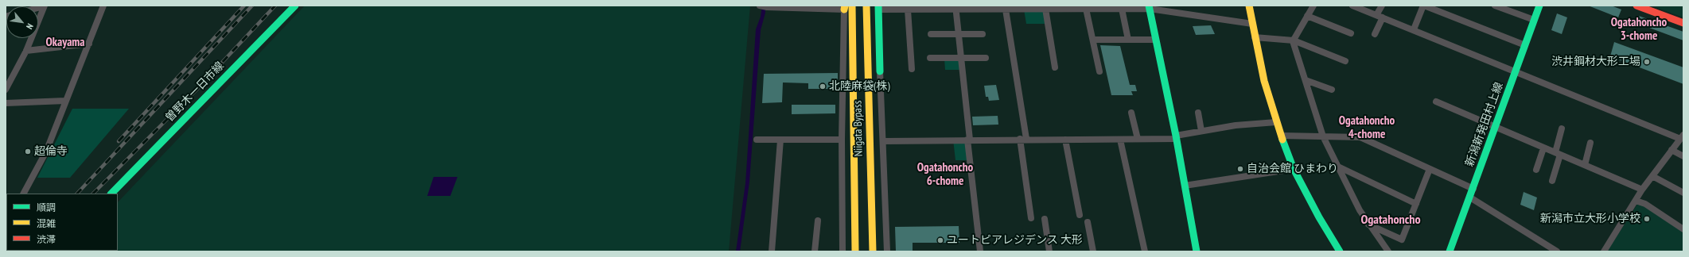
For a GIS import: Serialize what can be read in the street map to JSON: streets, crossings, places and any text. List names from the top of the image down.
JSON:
{
  "streets": {
    "main road": ["曽野木一日市線", "新潟新発田村上線", "Niigata Bypass"]
  },
  "districts": [
    "Ogatahoncho 3-chome",
    "Okayama",
    "Ogatahoncho 4-chome",
    "Ogatahoncho 6-chome",
    "Ogatahoncho"
  ],
  "places": [
    "渋井鋼材大形工場",
    "北陸麻袋(株)",
    "超倫寺",
    "自治会館 ひまわり",
    "新潟市立大形小学校",
    "ユートピアレジデンス 大形"
  ],
  "legend": ["順調", "混雑", "渋滞"],
  "north": "bottom right"
}
